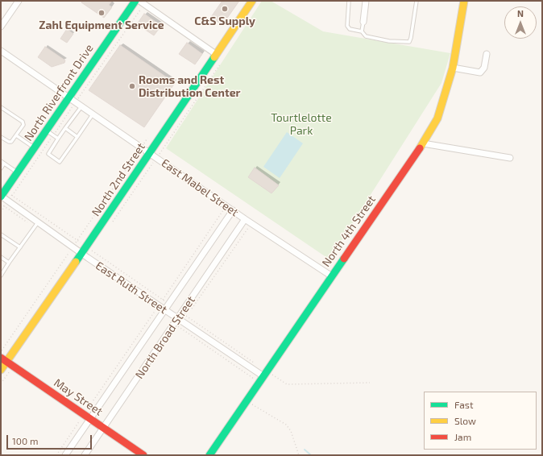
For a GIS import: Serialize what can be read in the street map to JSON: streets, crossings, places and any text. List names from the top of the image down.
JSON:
{
  "streets": {
    "street": [
      "North Riverfront Drive",
      "North 2nd Street",
      "East Mabel Street",
      "North 4th Street",
      "East Ruth Street",
      "North Broad Street",
      "May Street"
    ]
  },
  "crossings": [
    ["North Riverfront Drive", "East Mabel Street"],
    ["North Riverfront Drive", "East Ruth Street"],
    ["North 2nd Street", "East Mabel Street"],
    ["North 2nd Street", "East Ruth Street"],
    ["North 2nd Street", "May Street"],
    ["East Mabel Street", "North 4th Street"],
    ["East Mabel Street", "North Broad Street"],
    ["North 4th Street", "East Ruth Street"],
    ["East Ruth Street", "North Broad Street"],
    ["North Broad Street", "May Street"]
  ],
  "parks": ["Tourtlelotte Park"],
  "places": ["C&S Supply", "Zahl Equipment Service", "Rooms and Rest Distribution Center"],
  "legend": ["Fast", "Slow", "Jam"],
  "scale_bar": "100 m",
  "north": "top"
}
